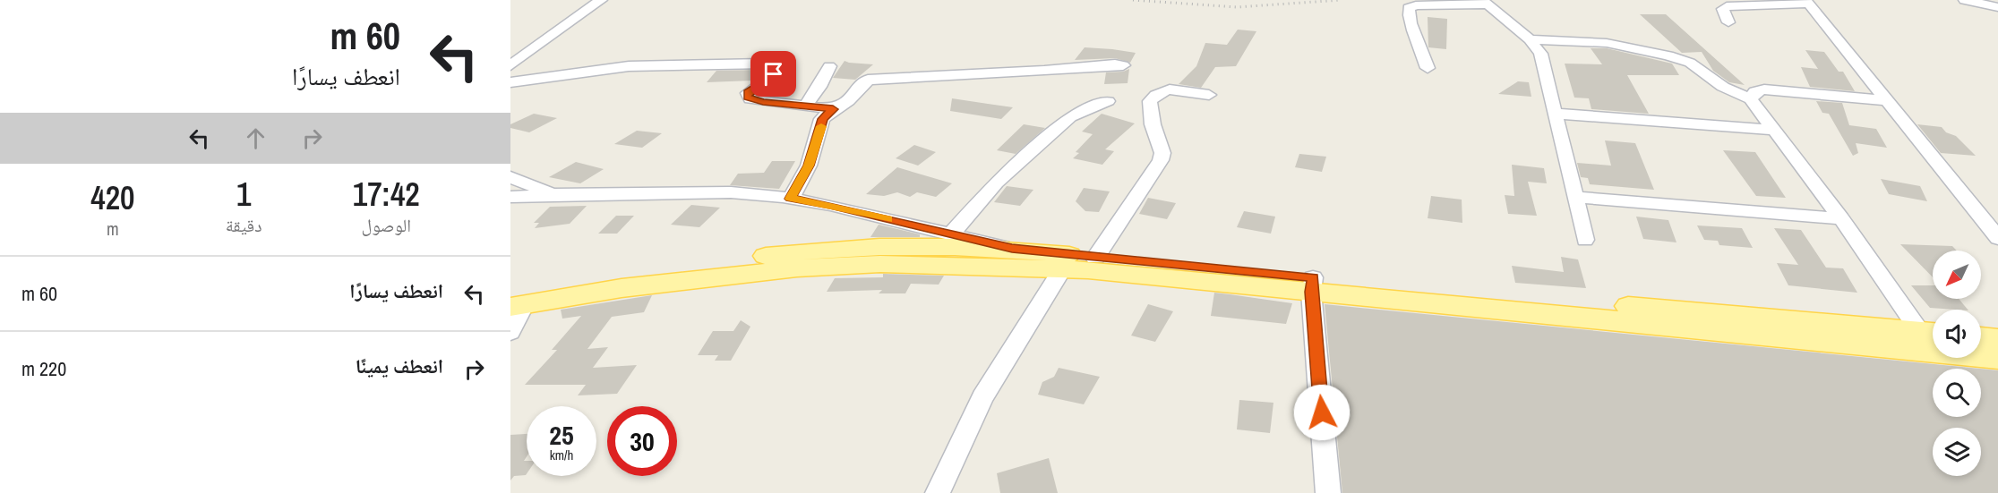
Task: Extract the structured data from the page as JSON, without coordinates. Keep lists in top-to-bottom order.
{
  "north": "bottom left",
  "page": {
    "turn": ["60 m", "انعطف يسارًا"],
    "eta": [
      "17:42",
      "الوصول",
      "1",
      "دقيقة",
      "420",
      "m"
    ],
    "list": [
      {
        "name": "انعطف يسارًا",
        "value": "60 m"
      },
      {
        "name": "انعطف يمينًا",
        "value": "220 m"
      }
    ],
    "speed": "25 km/h",
    "limit": "30"
  }
}
